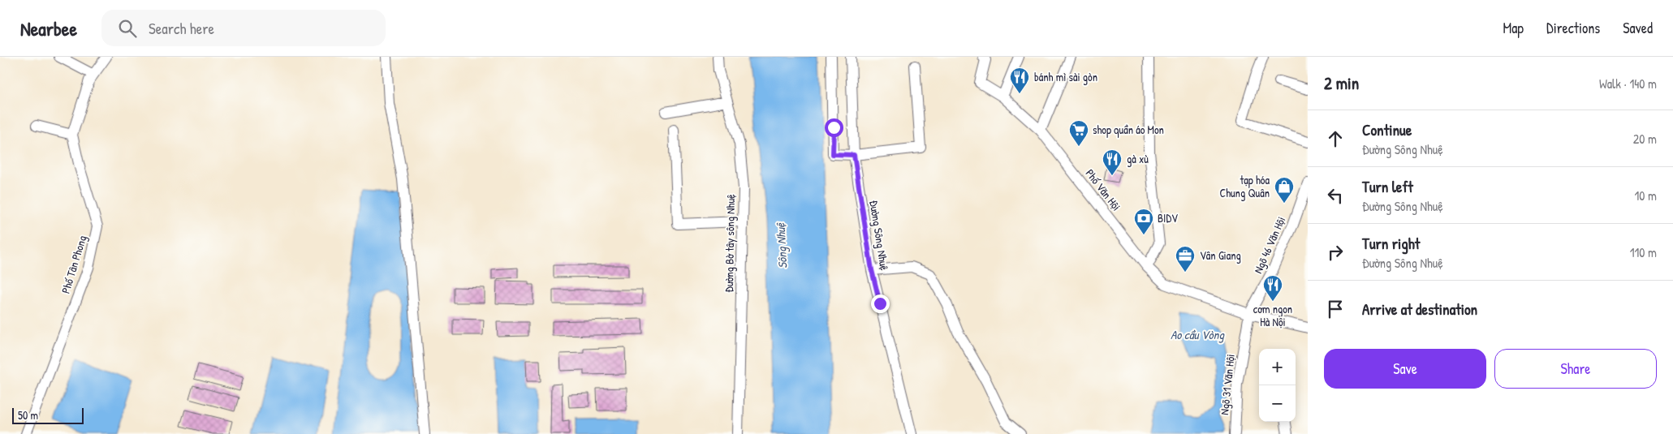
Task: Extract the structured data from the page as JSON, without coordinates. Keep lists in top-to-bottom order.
{
  "streets": {
    "street": [
      "Phố Văn Hội",
      "Đường Sông Nhuệ",
      "Đường Bờ tây sông Nhuệ",
      "Ngõ 46 Văn Hội",
      "Phố Tân Phong",
      "Ngõ 31 Văn Hội"
    ]
  },
  "crossings": [
    ["Phố Văn Hội", "Ngõ 46 Văn Hội"],
    ["Phố Văn Hội", "Ngõ 31 Văn Hội"],
    ["Ngõ 46 Văn Hội", "Ngõ 31 Văn Hội"]
  ],
  "water": ["Sông Nhuệ", "Ao cầu Vòng"],
  "places": {
    "restaurant": ["bánh mì sài gòn", "gà xù", "cơm ngon Hà Nội"],
    "supermarket": ["shop quần áo Mon"],
    "shop": ["tạp hóa Chung Quân"],
    "bank": ["BIDV"],
    "office": ["Vân Giang"]
  },
  "scale_bar": "50 m",
  "page": {
    "header": "Nearbee",
    "search": "Search here",
    "nav": ["Map", "Directions", "Saved"],
    "heading": ["2 min", "Walk · 140 m"],
    "list": [
      ["Continue", "Đường Sông Nhuệ", "20 m"],
      ["Turn left", "Đường Sông Nhuệ", "10 m"],
      ["Turn right", "Đường Sông Nhuệ", "110 m"],
      "Arrive at destination"
    ],
    "buttons": ["Save", "Share"],
    "map_buttons": ["+", "−"],
    "scale": "50 m"
  }
}
